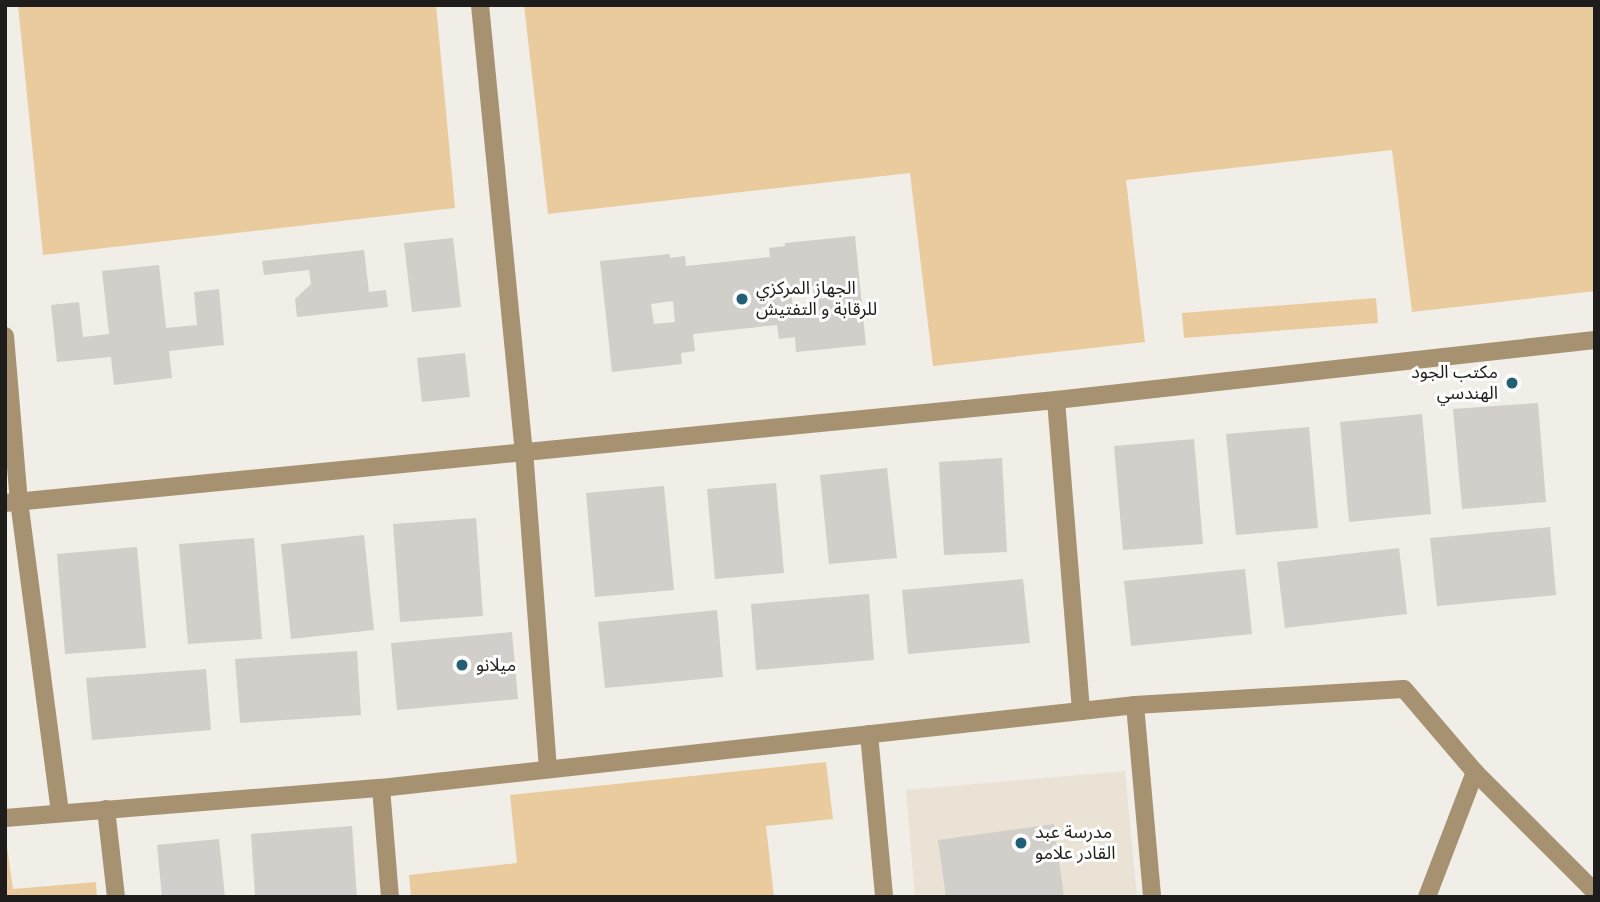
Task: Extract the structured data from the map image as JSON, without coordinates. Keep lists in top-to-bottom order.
{
  "places": [
    "الجهاز المركزي للرقابة و التفتيش",
    "مكتب الجود الهندسي",
    "ميلانو",
    "مدرسة عبد القادر علامو"
  ]
}
